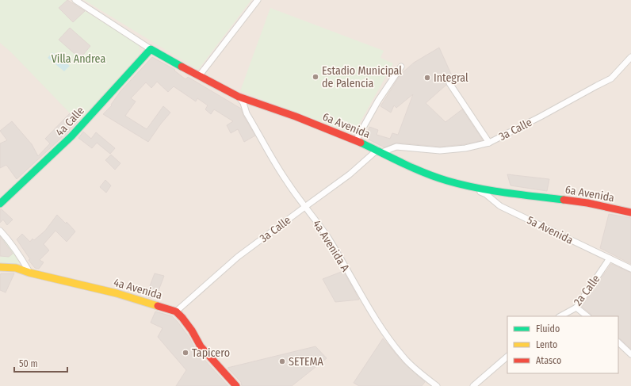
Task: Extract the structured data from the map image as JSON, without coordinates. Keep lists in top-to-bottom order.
{
  "streets": {
    "main road": ["4a Calle", "6a Avenida", "4a Avenida"],
    "street": [
      "3a Calle",
      "5a Avenida",
      "4a Avenida A",
      "2a Calle"
    ]
  },
  "crossings": [
    ["4a Calle", "6a Avenida"],
    ["6a Avenida", "3a Calle"],
    ["6a Avenida", "5a Avenida"],
    ["6a Avenida", "4a Avenida A"],
    ["3a Calle", "4a Avenida A"],
    ["3a Calle", "4a Avenida"],
    ["5a Avenida", "2a Calle"]
  ],
  "parks": ["Villa Andrea"],
  "places": [
    "Estadio Municipal de Palencia",
    "Integral",
    "Tapicero",
    "SETEMA"
  ],
  "legend": ["Fluido", "Lento", "Atasco"],
  "scale_bar": "50 m"
}
